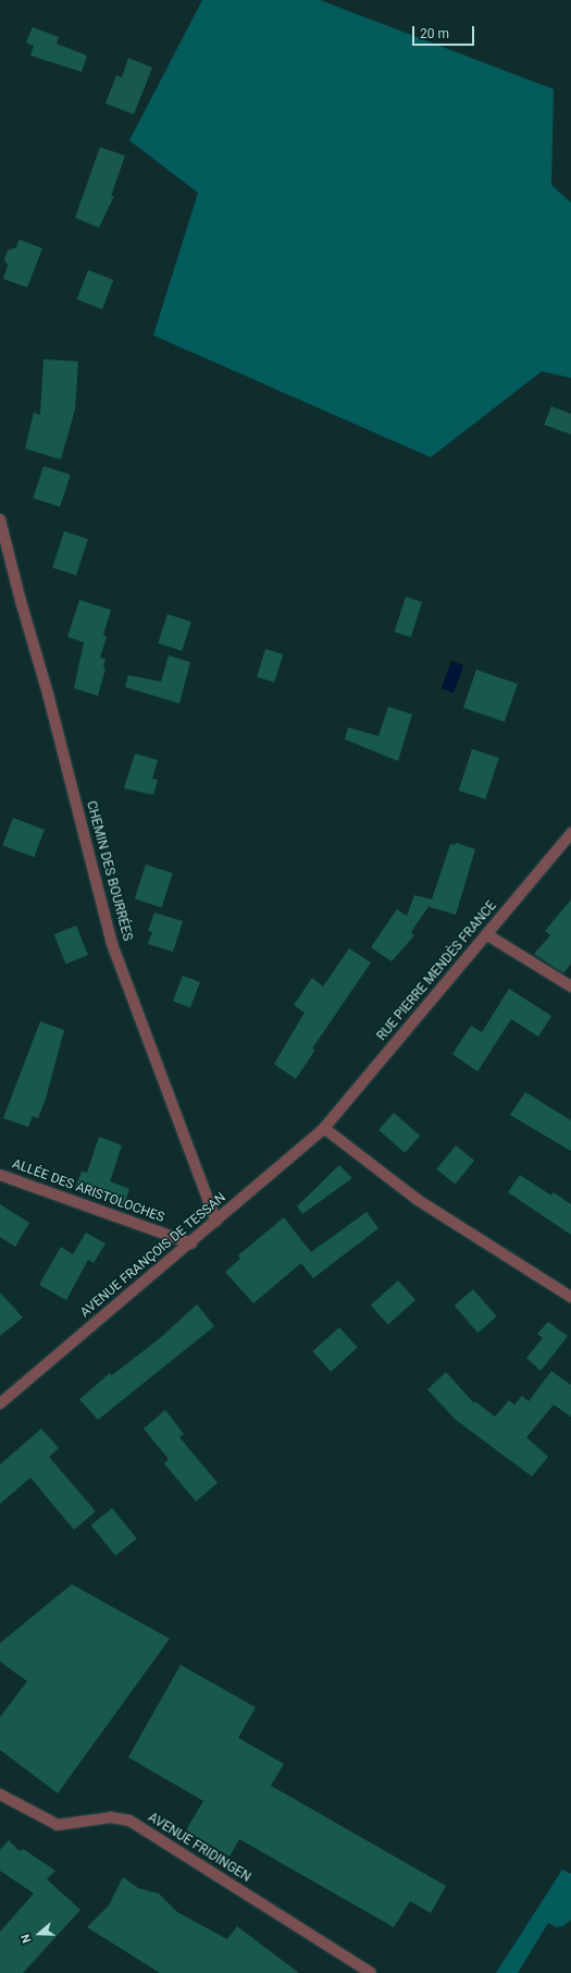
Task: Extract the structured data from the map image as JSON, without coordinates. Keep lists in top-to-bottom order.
{
  "streets": {
    "street": [
      "CHEMIN DES BOURRÉES",
      "RUE PIERRE MENDÈS FRANCE",
      "ALLÉE DES ARISTOLOCHES",
      "AVENUE FRANÇOIS DE TESSAN",
      "AVENUE FRIDINGEN"
    ]
  },
  "crossings": [
    ["CHEMIN DES BOURRÉES", "AVENUE FRANÇOIS DE TESSAN"],
    ["RUE PIERRE MENDÈS FRANCE", "AVENUE FRANÇOIS DE TESSAN"],
    ["ALLÉE DES ARISTOLOCHES", "AVENUE FRANÇOIS DE TESSAN"]
  ],
  "scale_bar": "20 m",
  "north": "left"
}
